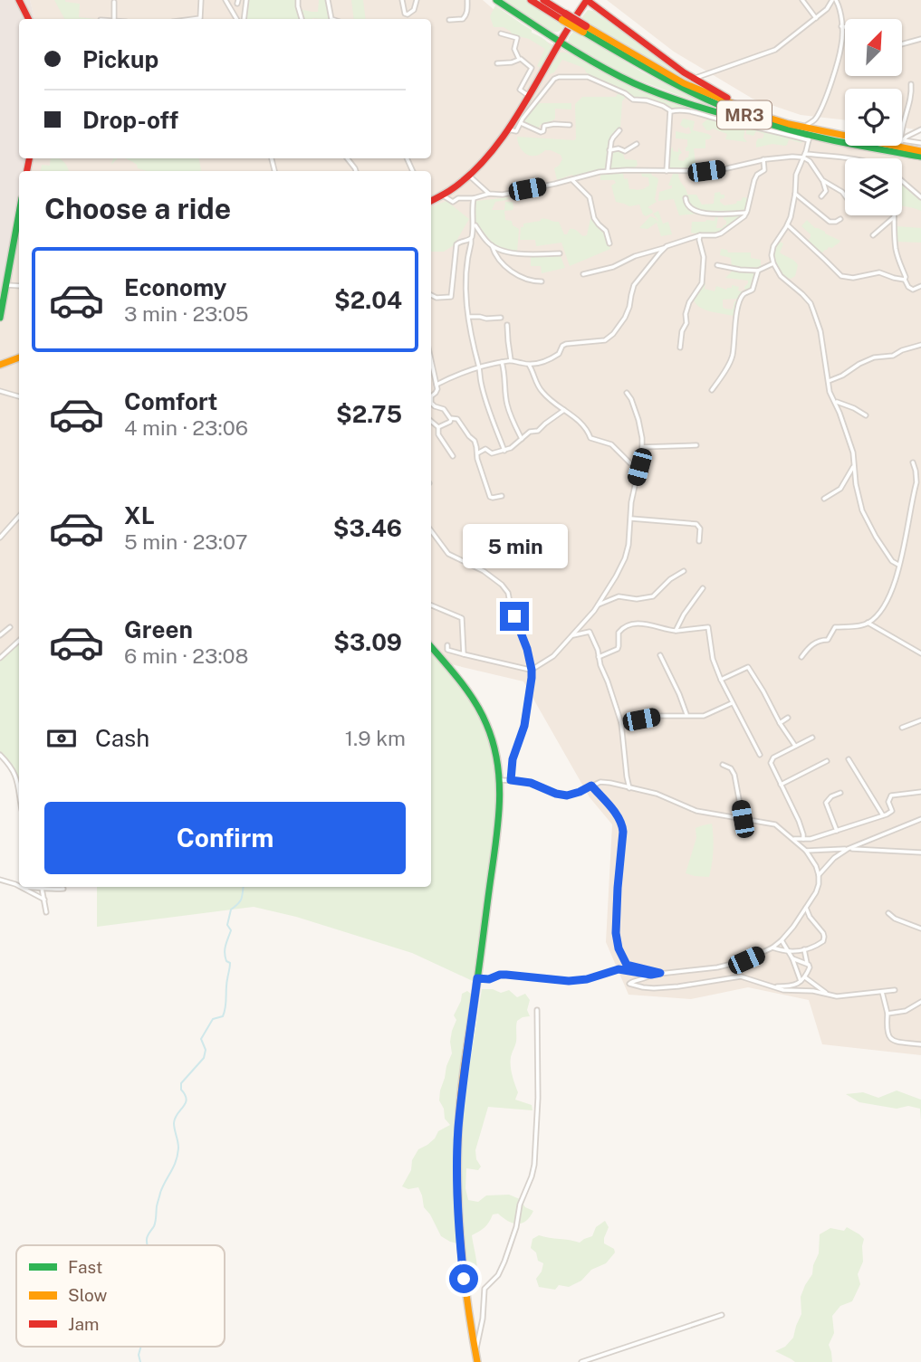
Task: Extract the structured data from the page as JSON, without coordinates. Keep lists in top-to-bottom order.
{
  "streets": {
    "main road": ["MR3"]
  },
  "legend": ["Fast", "Slow", "Jam"],
  "north": "top right",
  "page": {
    "banner": ["Pickup", "Drop-off"],
    "heading": "Choose a ride",
    "list": [
      {
        "name": "Economy",
        "note": "3 min · 23:05",
        "value": "$2.04"
      },
      {
        "name": "Comfort",
        "note": "4 min · 23:06",
        "value": "$2.75"
      },
      {
        "name": "XL",
        "note": "5 min · 23:07",
        "value": "$3.46"
      },
      {
        "name": "Green",
        "note": "6 min · 23:08",
        "value": "$3.09"
      }
    ],
    "bubble": "5 min",
    "pay": ["Cash", "1.9 km"],
    "buttons": "Confirm"
  }
}
